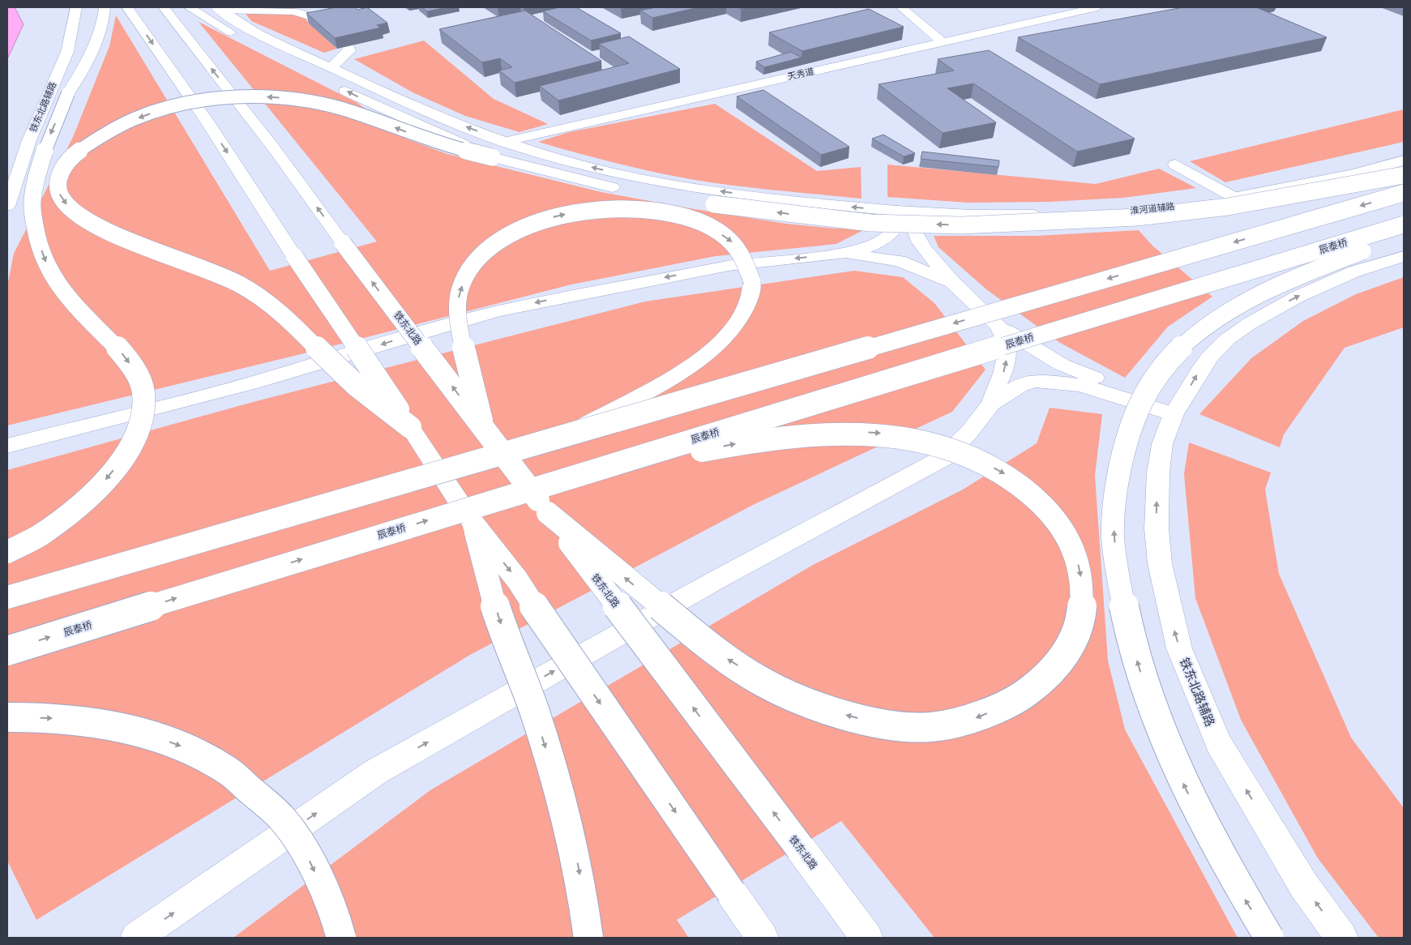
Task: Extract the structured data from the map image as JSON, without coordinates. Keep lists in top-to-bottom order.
{
  "streets": {
    "main road": [
      "天秀道",
      "铁东北路辅路",
      "淮河道辅路",
      "辰泰桥",
      "铁东北路"
    ]
  },
  "crossings": [
    ["天秀道", "淮河道辅路"]
  ],
  "one_way": ["铁东北路辅路"]
}
